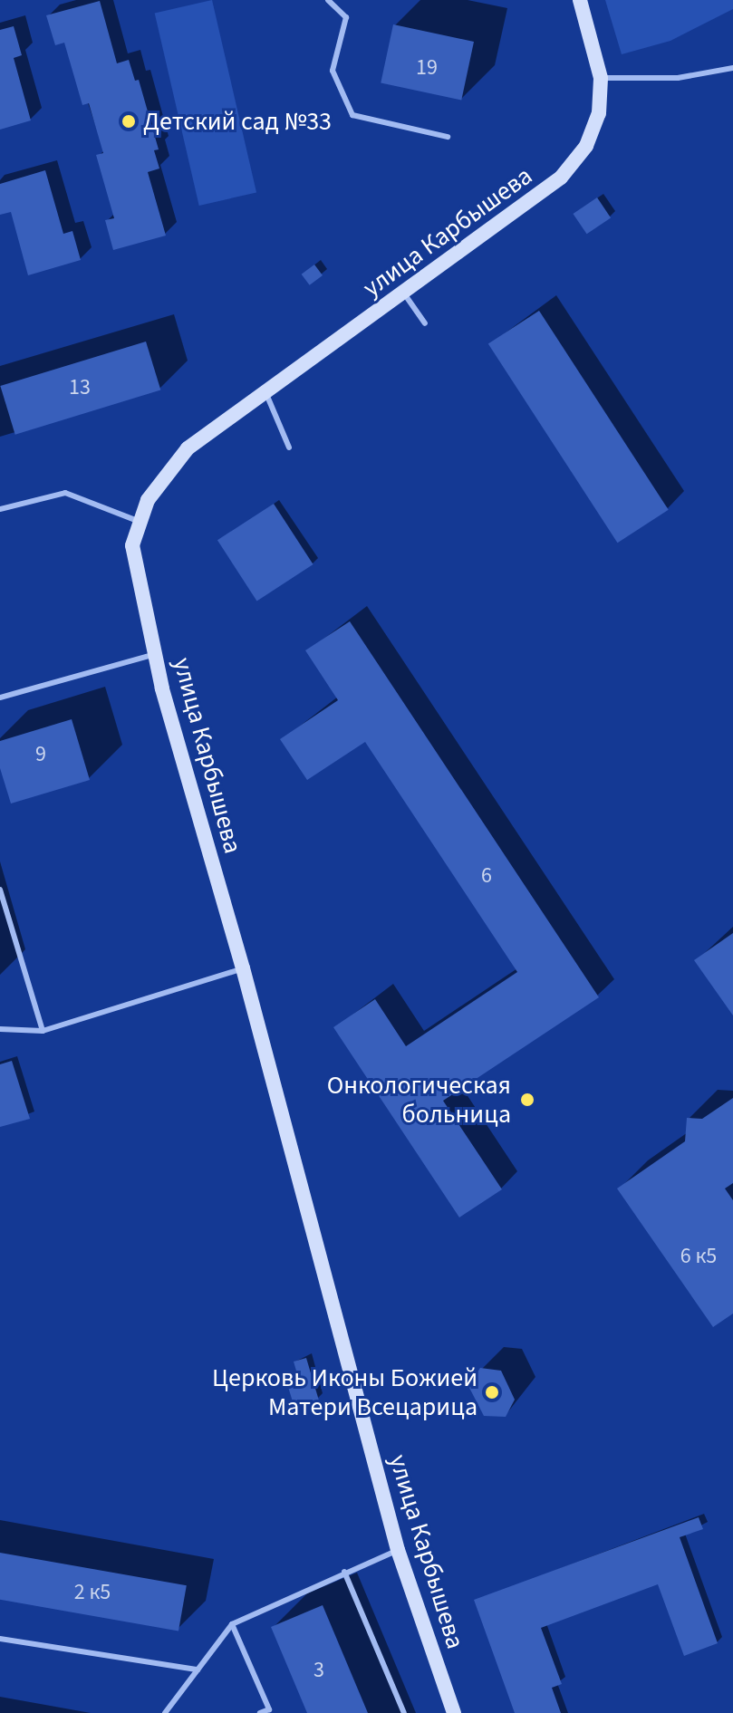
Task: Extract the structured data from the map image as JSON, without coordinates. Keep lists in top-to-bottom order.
{
  "streets": {
    "street": ["улица Карбышева"]
  },
  "places": ["Детский сад №33", "Онкологическая больница", "Церковь Иконы Божией Матери Всецарица"],
  "house_numbers": [
    "19",
    "13",
    "9",
    "6",
    "6 к5",
    "2 к5",
    "3"
  ]
}
